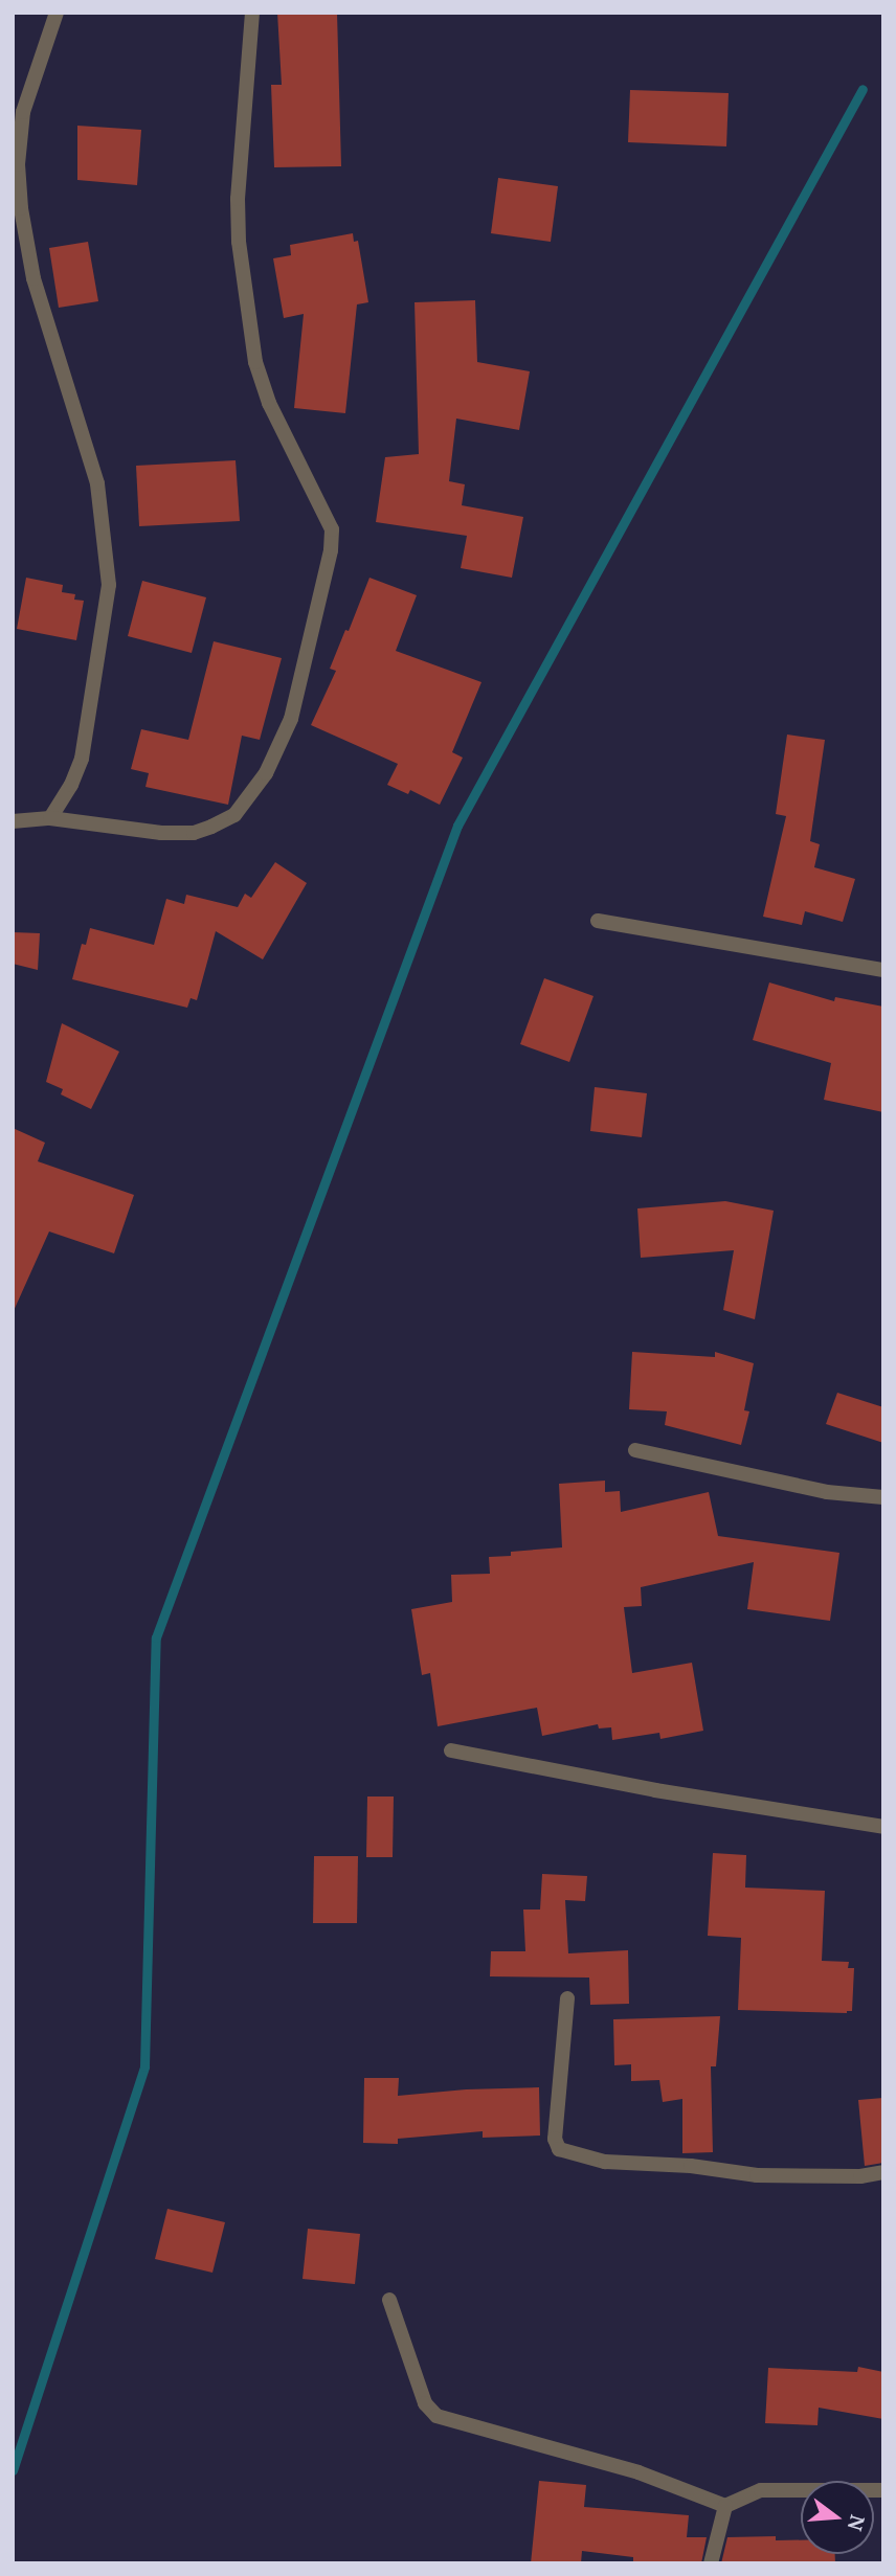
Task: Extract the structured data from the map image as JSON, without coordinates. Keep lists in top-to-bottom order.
{
  "north": "right"
}
